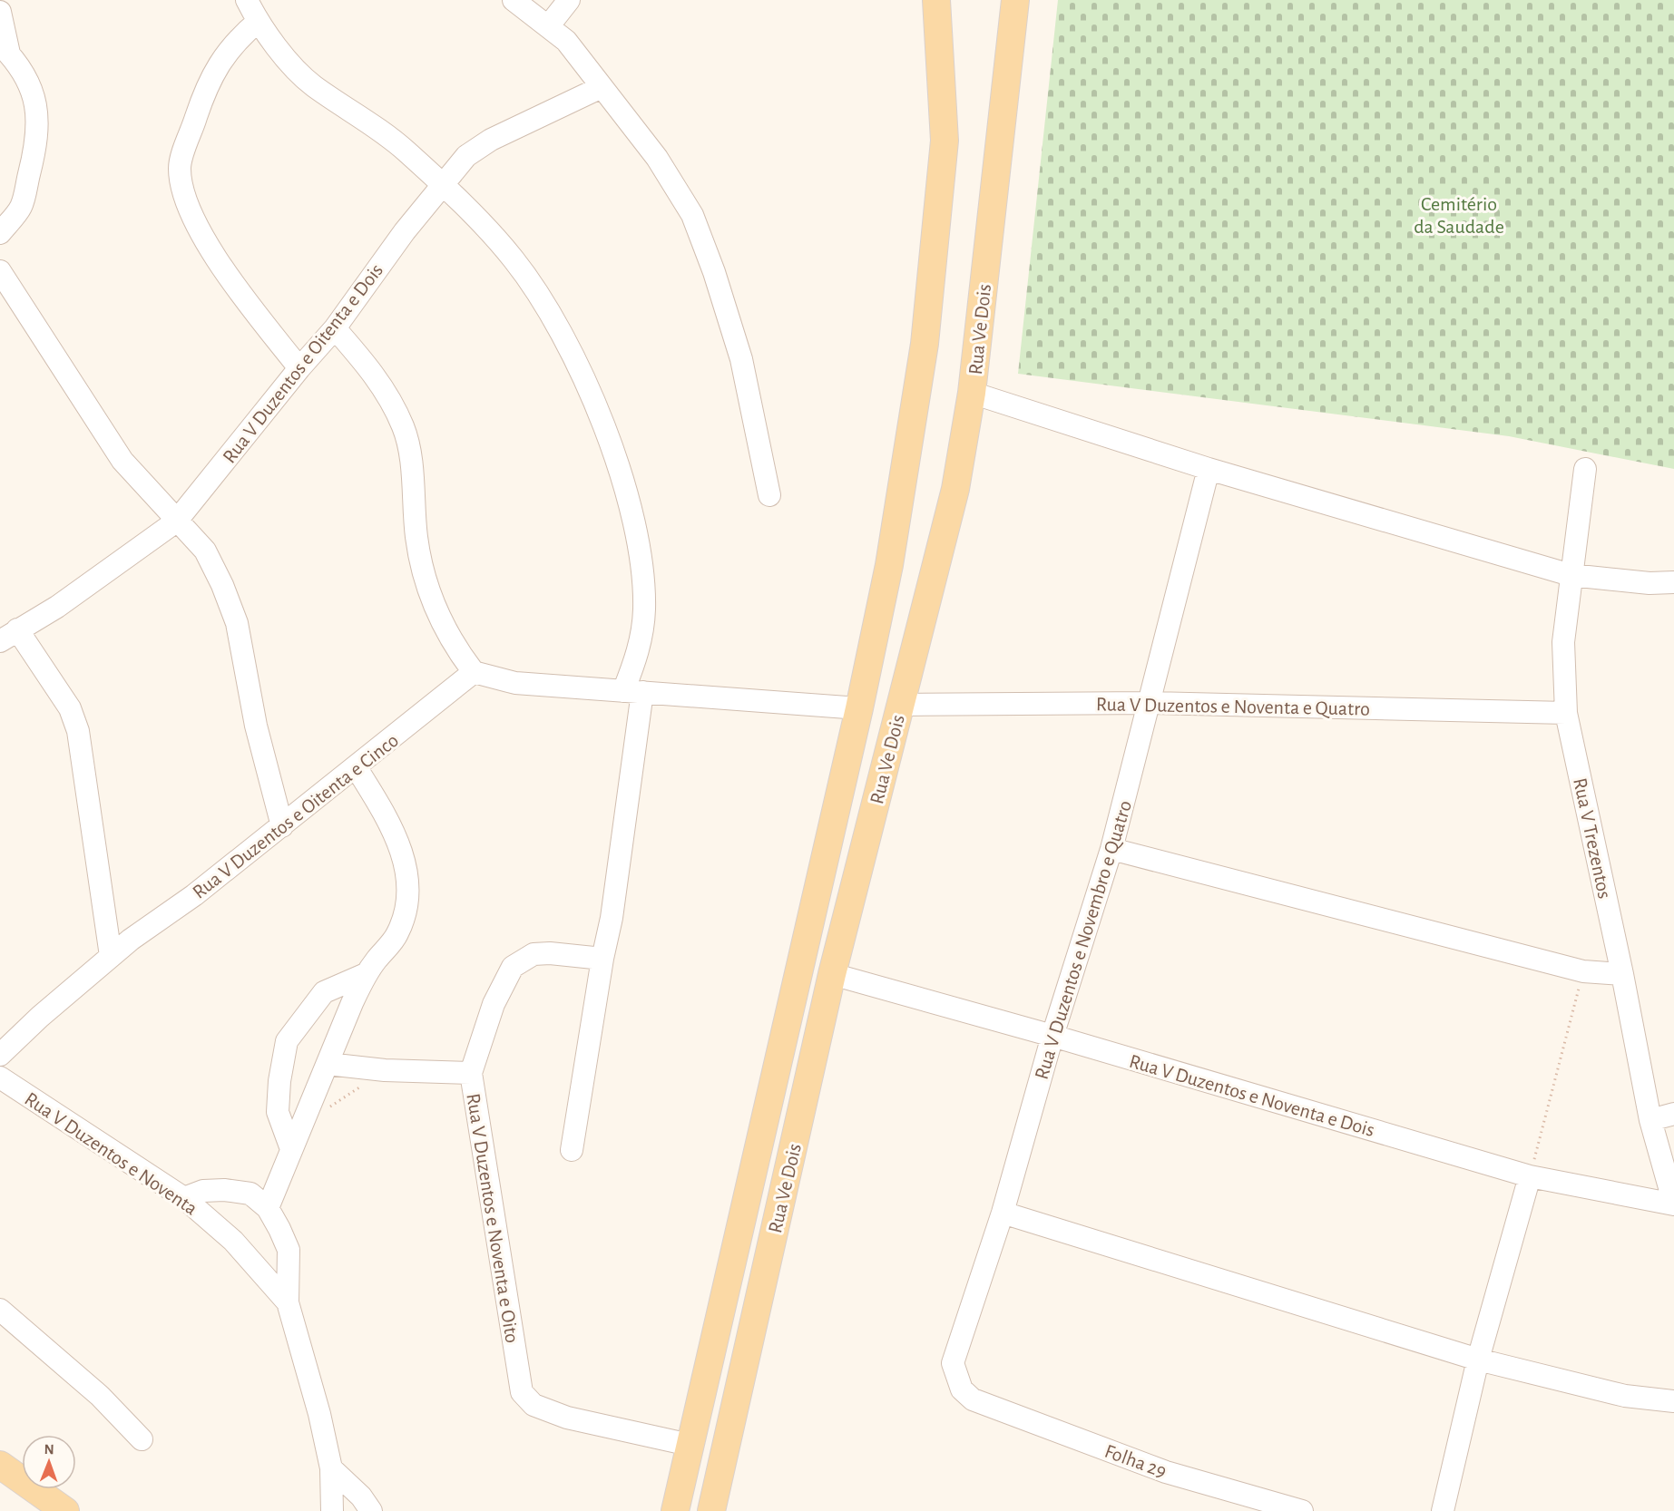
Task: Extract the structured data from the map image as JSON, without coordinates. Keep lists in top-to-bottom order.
{
  "streets": {
    "main road": ["Rua Ve Dois"],
    "street": [
      "Rua V Duzentos e Oitenta e Dois",
      "Rua V Duzentos e Noventa e Quatro",
      "Rua V Duzentos e Oitenta e Cinco",
      "Rua V Trezentos",
      "Rua V Duzentos e Novembro e Quatro",
      "Rua V Duzentos e Noventa e Dois",
      "Rua V Duzentos e Noventa",
      "Rua V Duzentos e Noventa e Oito",
      "Folha 29"
    ]
  },
  "crossings": [
    ["Rua Ve Dois", "Rua V Duzentos e Noventa e Quatro"],
    ["Rua Ve Dois", "Rua V Duzentos e Noventa e Dois"],
    ["Rua Ve Dois", "Rua V Duzentos e Noventa e Oito"],
    ["Rua V Duzentos e Noventa e Quatro", "Rua V Trezentos"],
    ["Rua V Duzentos e Noventa e Quatro", "Rua V Duzentos e Novembro e Quatro"],
    ["Rua V Trezentos", "Rua V Duzentos e Noventa e Dois"],
    ["Rua V Duzentos e Novembro e Quatro", "Rua V Duzentos e Noventa e Dois"],
    ["Rua V Duzentos e Novembro e Quatro", "Folha 29"]
  ],
  "parks": ["Cemitério da Saudade"],
  "north": "top"
}
